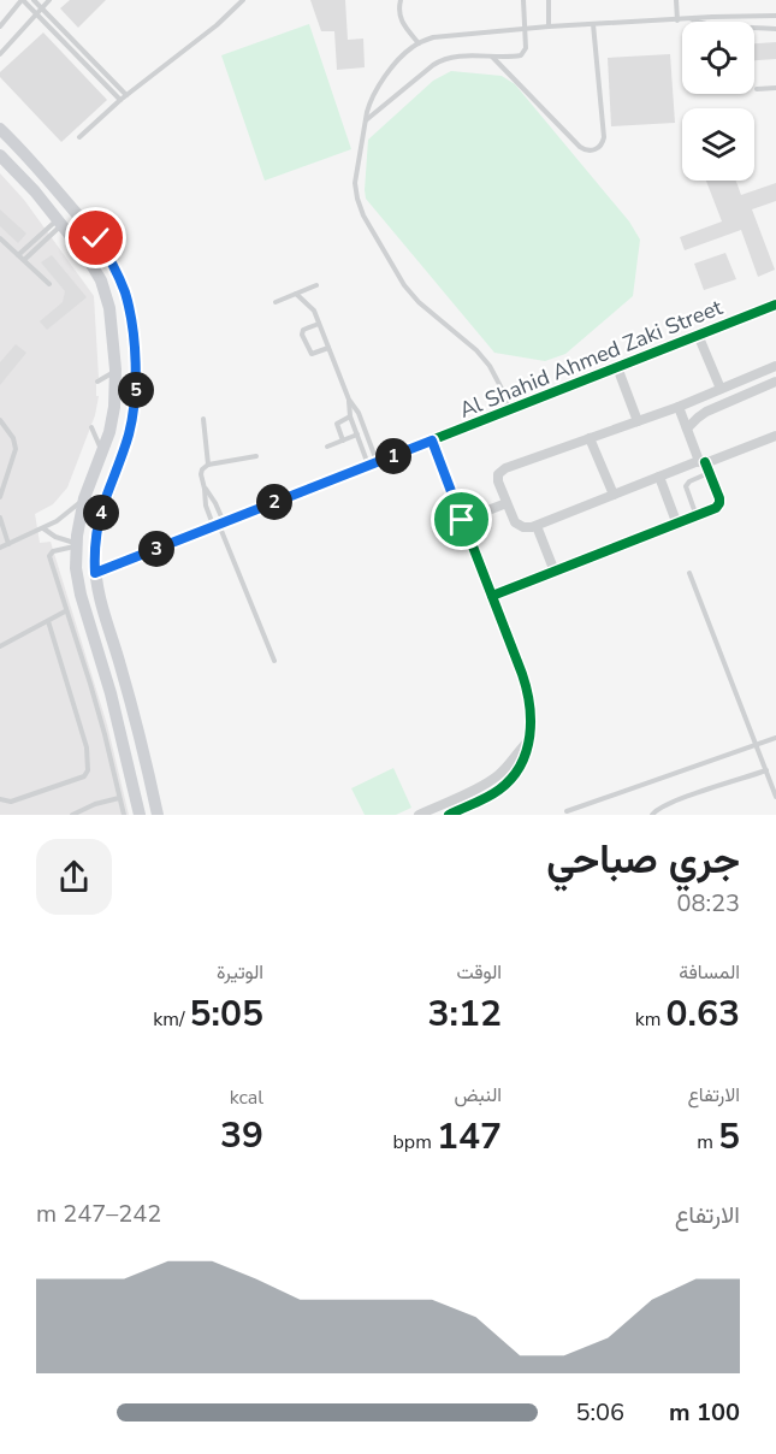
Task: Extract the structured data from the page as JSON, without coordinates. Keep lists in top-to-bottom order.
{
  "streets": {
    "main road": ["Al Shahid Ahmed Zaki Street"]
  },
  "page": {
    "pins": [
      "5",
      "1",
      "2",
      "4",
      "3"
    ],
    "heading": ["جري صباحي", "08:23"],
    "stats": [
      ["المسافة", "0.63 km"],
      ["الوقت", "3:12"],
      ["الوتيرة", "5:05 /km"],
      ["الارتفاع", "5 m"],
      ["النبض", "147 bpm"],
      ["kcal", "39"]
    ],
    "chart": ["الارتفاع", "242–247 m"],
    "list": [
      {
        "name": "100 m",
        "note": "5:06"
      }
    ]
  }
}
